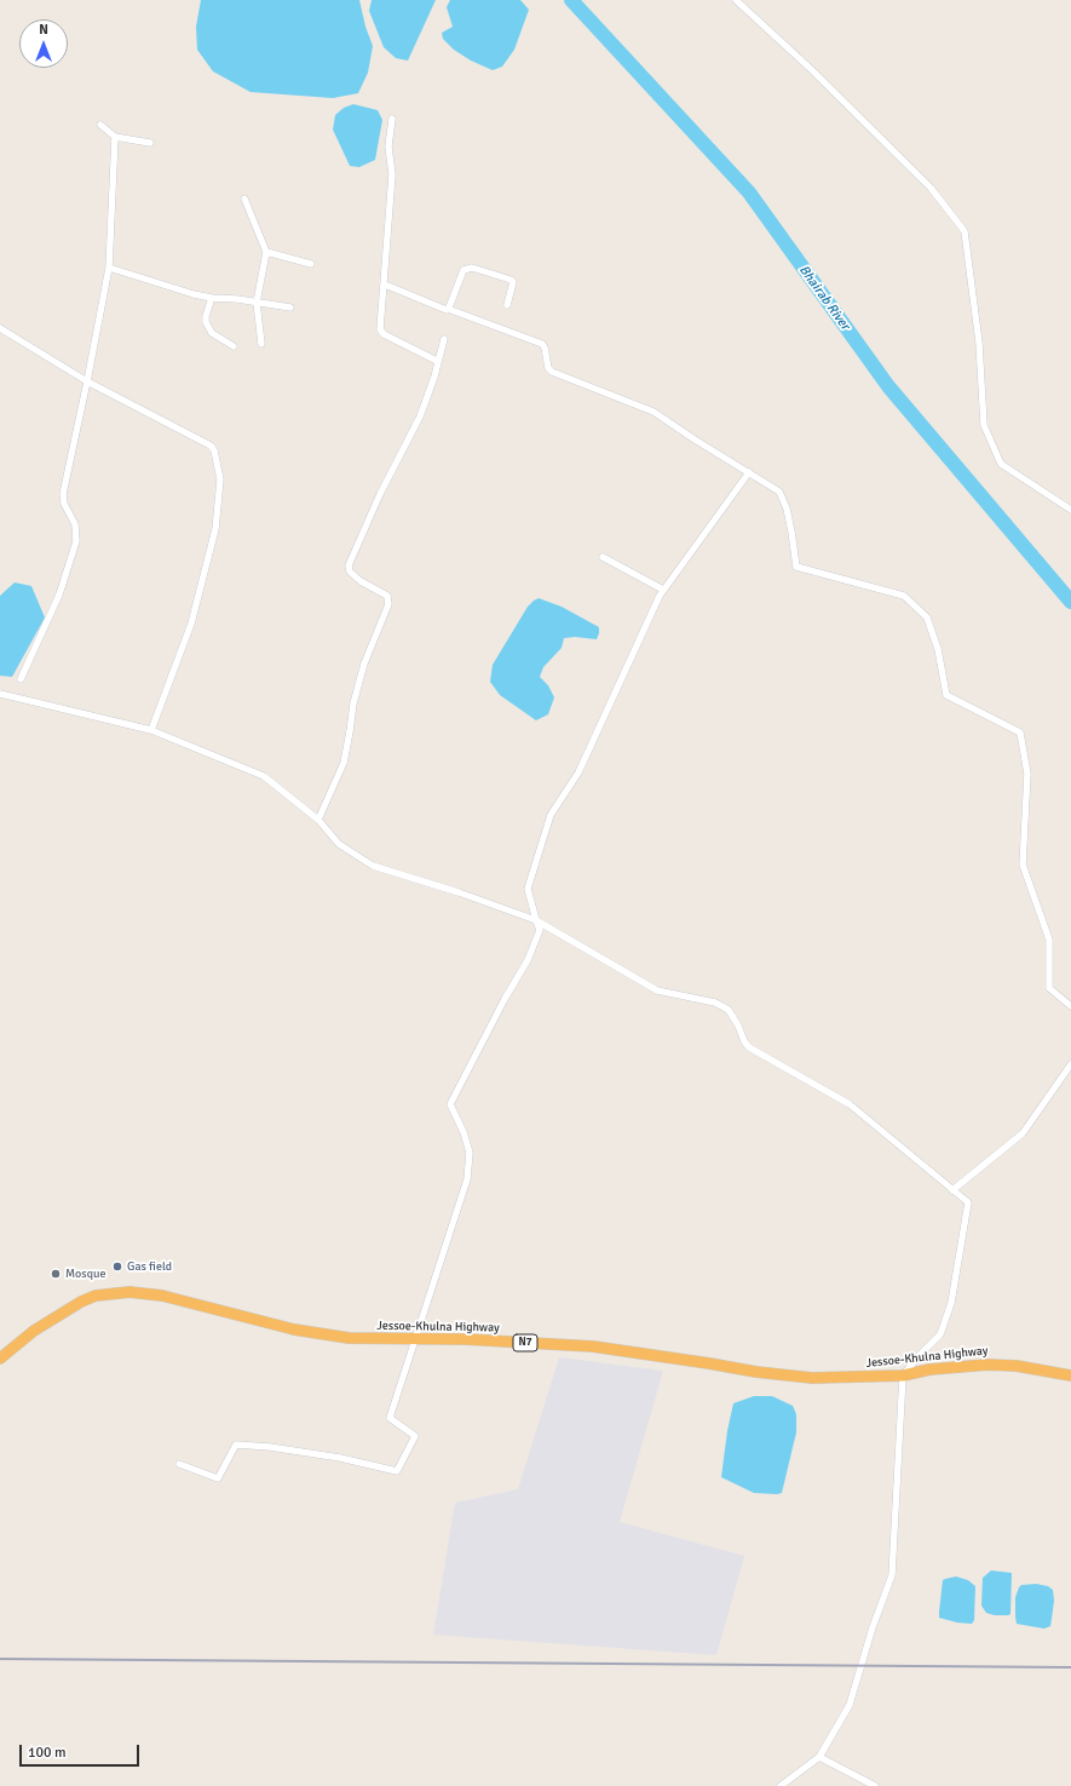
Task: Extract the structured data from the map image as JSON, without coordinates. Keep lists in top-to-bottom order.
{
  "streets": {
    "highway": ["Jessoe-Khulna Highway", "N7"]
  },
  "water": ["Bhairab River"],
  "places": ["Gas field", "Mosque"],
  "scale_bar": "100 m",
  "north": "top"
}
